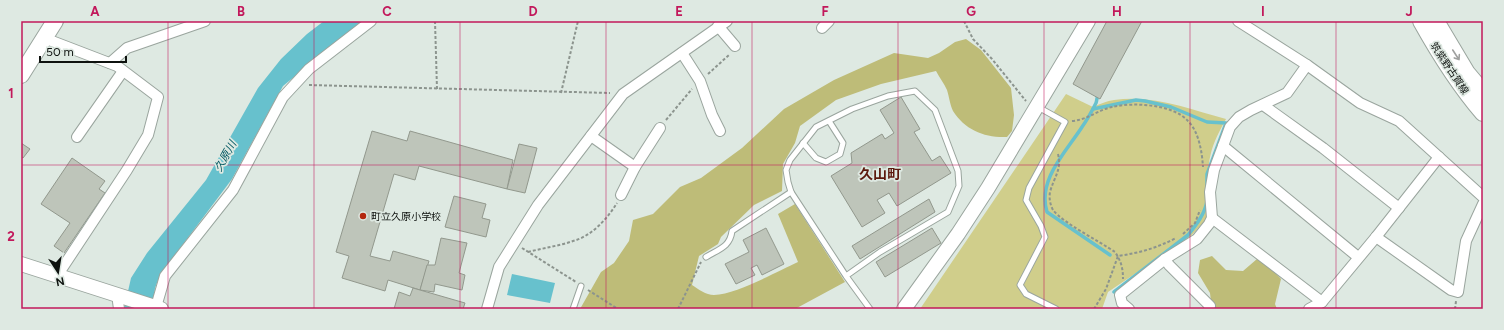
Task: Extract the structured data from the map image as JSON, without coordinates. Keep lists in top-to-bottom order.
{
  "streets": {
    "main road": ["筑紫野古賀線"]
  },
  "districts": ["久山町"],
  "water": ["久原川"],
  "places": ["町立久原小学校"],
  "scale_bar": "50 m",
  "north": "bottom",
  "grid": {
    "columns": [
      "A",
      "B",
      "C",
      "D",
      "E",
      "F",
      "G",
      "H",
      "I",
      "J"
    ],
    "rows": ["1", "2"]
  }
}
